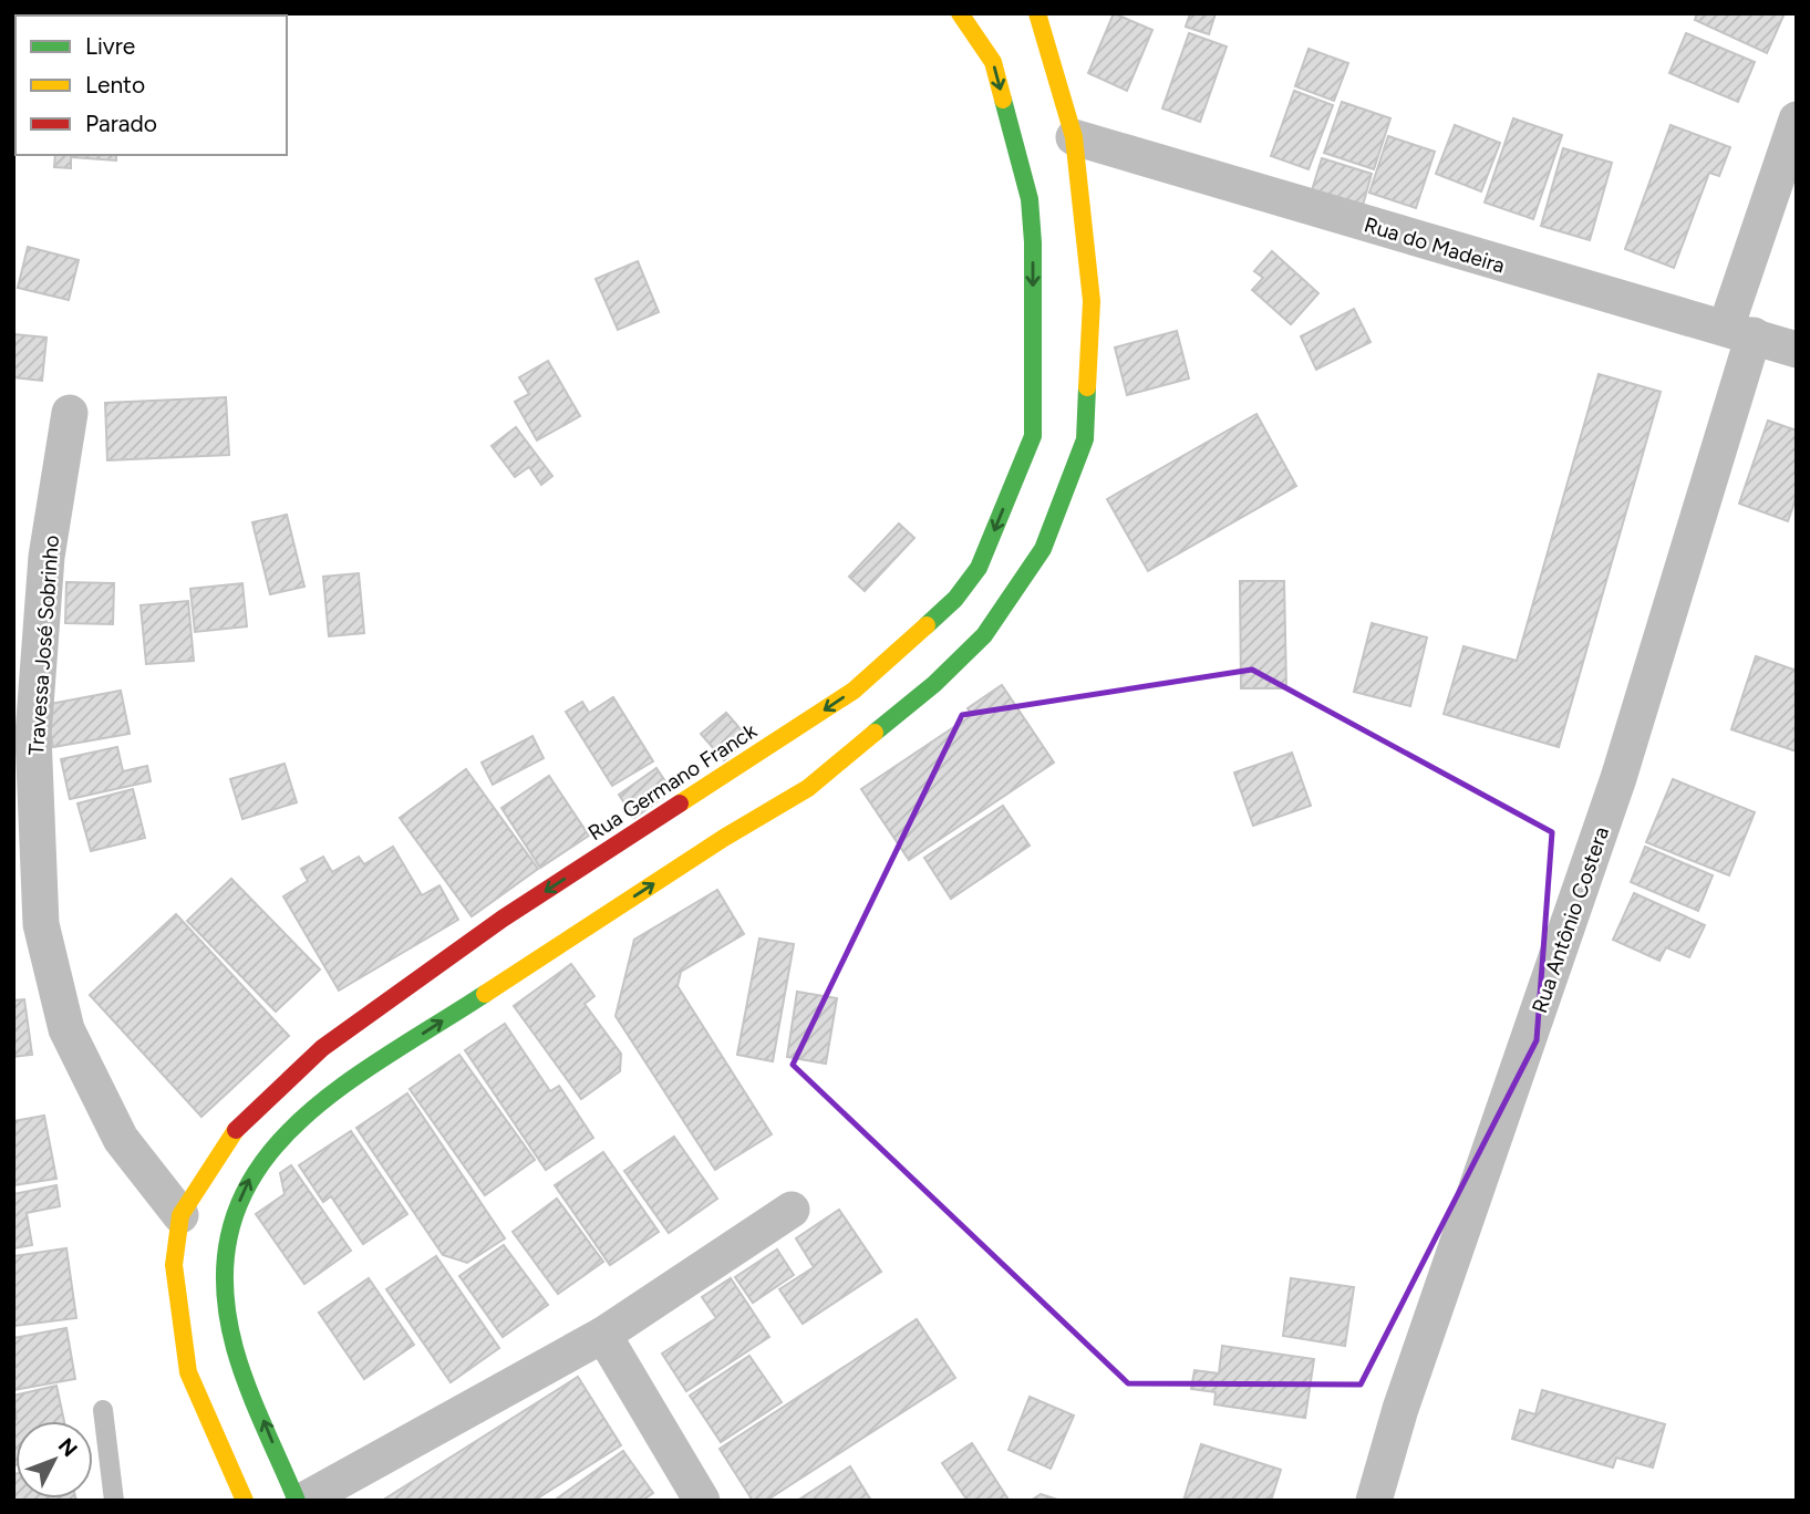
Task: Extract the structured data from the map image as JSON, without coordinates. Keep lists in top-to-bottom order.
{
  "streets": {
    "main road": ["Rua Germano Franck"],
    "street": ["Rua do Madeira", "Travessa José Sobrinho", "Rua Antônio Costera"]
  },
  "crossings": [
    ["Rua do Madeira", "Rua Antônio Costera"],
    ["Travessa José Sobrinho", "Rua Germano Franck"]
  ],
  "one_way": ["Rua Germano Franck"],
  "legend": ["Livre", "Lento", "Parado"],
  "north": "top right"
}
